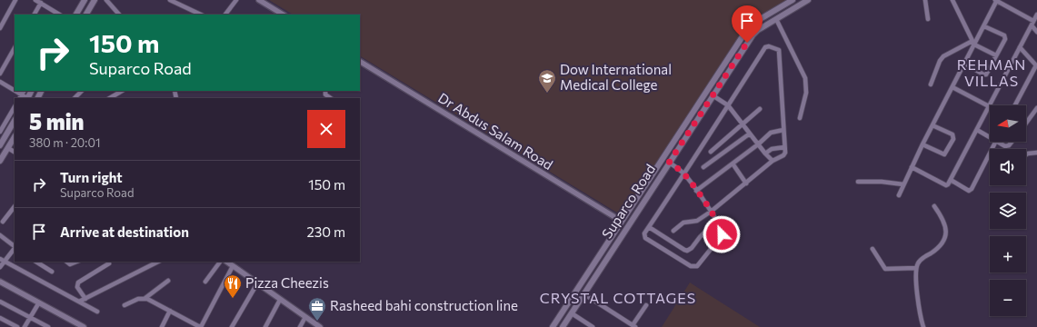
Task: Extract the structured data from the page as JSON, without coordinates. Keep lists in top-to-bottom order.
{
  "streets": {
    "main road": ["Suparco Road"],
    "street": ["Dr Abdus Salam Road"]
  },
  "crossings": [
    ["Dr Abdus Salam Road", "Suparco Road"]
  ],
  "districts": ["REHMAN VILLAS", "CRYSTAL COTTAGES"],
  "places": {
    "school or university": ["Dow International Medical College"],
    "restaurant": ["Pizza Cheezis"],
    "office": ["Rasheed bahi construction line"]
  },
  "north": "left",
  "page": {
    "turn": ["150 m", "Suparco Road"],
    "heading": ["5 min", "380 m · 20:01"],
    "map_buttons": ["+", "−"],
    "list": [
      {
        "name": "Turn right",
        "note": "Suparco Road",
        "value": "150 m"
      },
      {
        "name": "Arrive at destination",
        "value": "230 m"
      }
    ]
  }
}
